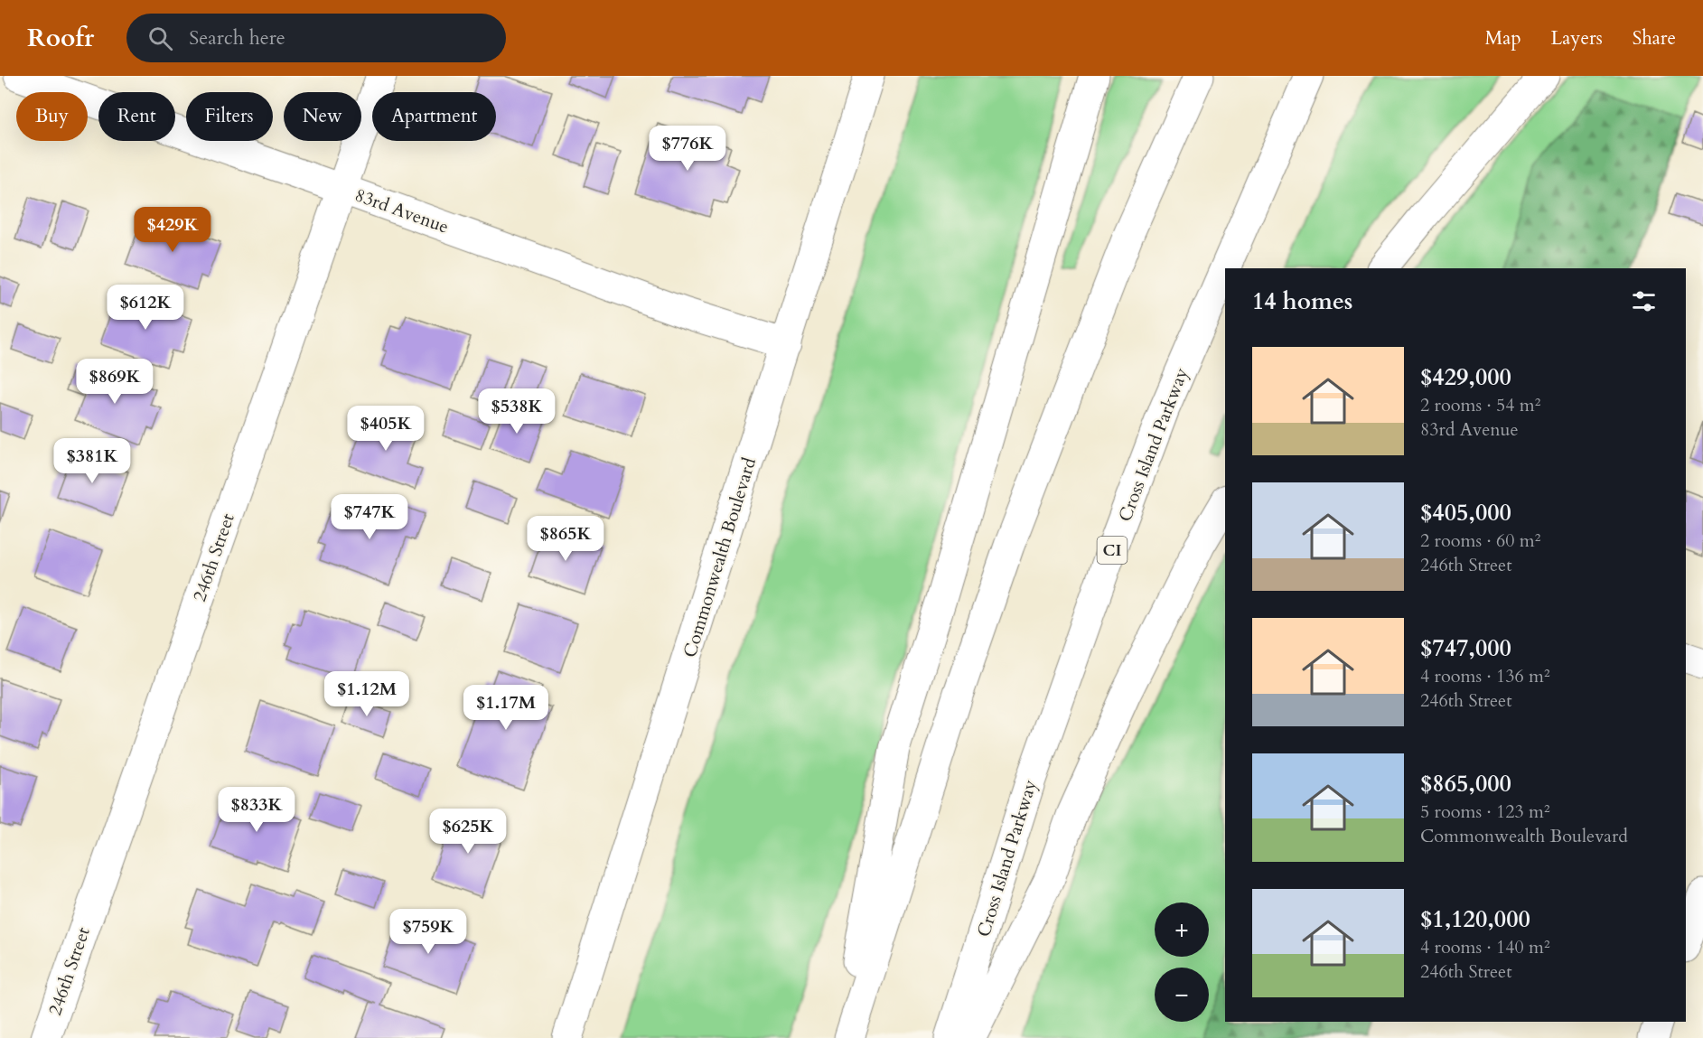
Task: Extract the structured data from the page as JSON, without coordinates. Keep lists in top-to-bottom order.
{
  "streets": {
    "main road": [
      "83rd Avenue",
      "Cross Island Parkway",
      "CI",
      "246th Street",
      "Commonwealth Boulevard"
    ]
  },
  "crossings": [
    ["83rd Avenue", "246th Street"],
    ["83rd Avenue", "Commonwealth Boulevard"]
  ],
  "page": {
    "header": "Roofr",
    "search": "Search here",
    "nav": ["Map", "Layers", "Share"],
    "chip": [
      "Buy",
      "Rent",
      "Filters",
      "New",
      "Apartment"
    ],
    "price": [
      "$776K",
      "$429K",
      "$612K",
      "$869K",
      "$538K",
      "$405K",
      "$381K",
      "$747K",
      "$865K",
      "$1.12M",
      "$1.17M",
      "$833K",
      "$625K",
      "$759K"
    ],
    "heading": "14 homes",
    "list": [
      {
        "name": "$429,000",
        "note": "2 rooms · 54 m² · 83rd Avenue"
      },
      {
        "name": "$405,000",
        "note": "2 rooms · 60 m² · 246th Street"
      },
      {
        "name": "$747,000",
        "note": "4 rooms · 136 m² · 246th Street"
      },
      {
        "name": "$865,000",
        "note": "5 rooms · 123 m² · Commonwealth Boulevard"
      },
      {
        "name": "$1,120,000",
        "note": "4 rooms · 140 m² · 246th Street"
      }
    ],
    "map_buttons": ["+", "−"]
  }
}
